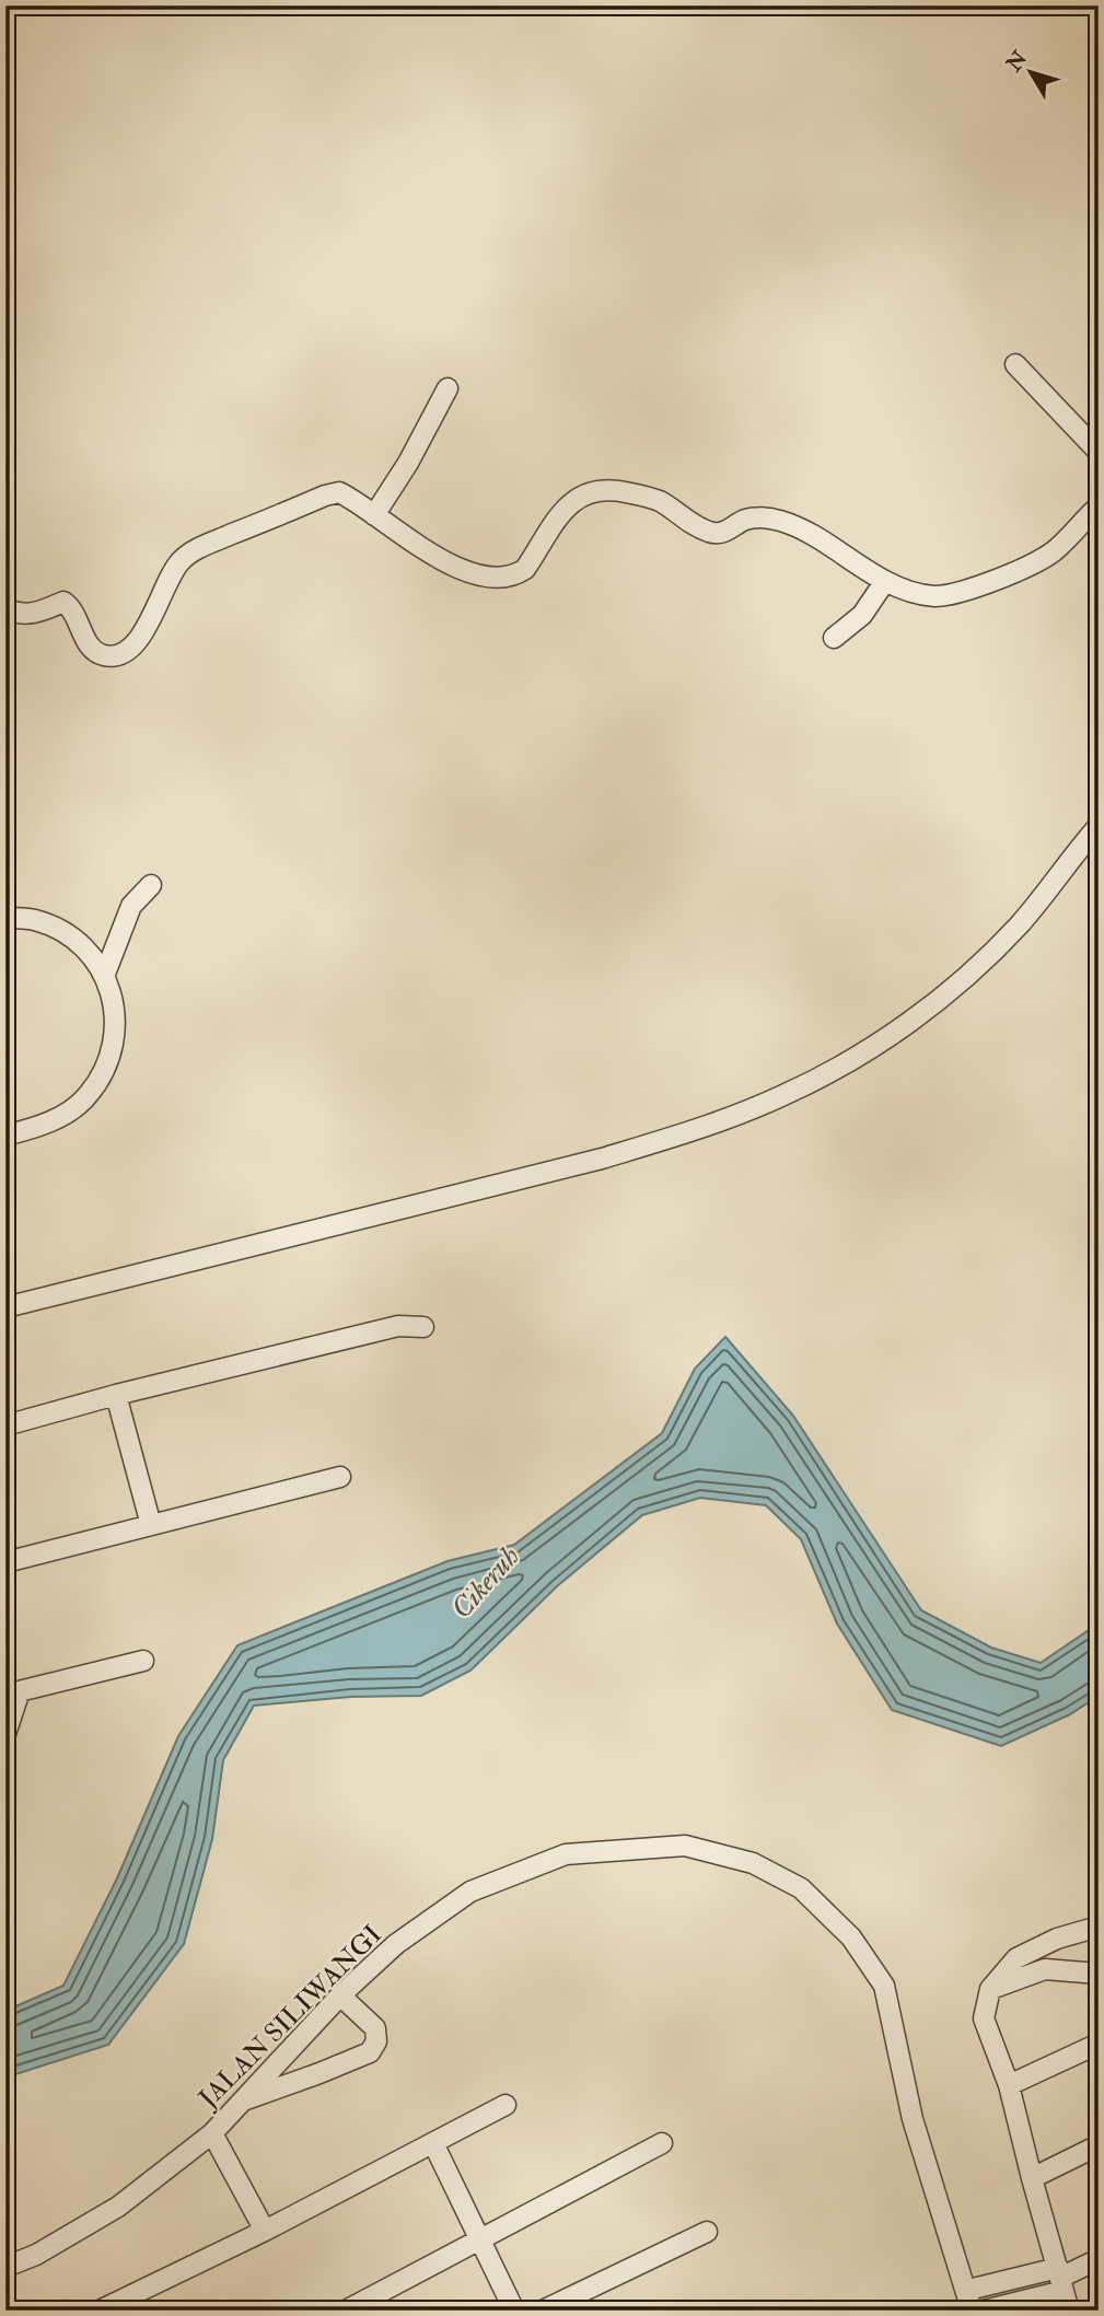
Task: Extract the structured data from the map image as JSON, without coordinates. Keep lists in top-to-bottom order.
{
  "streets": {
    "street": ["JALAN SILIWANGI"]
  },
  "water": ["Cikeruh"],
  "north": "top left"
}
